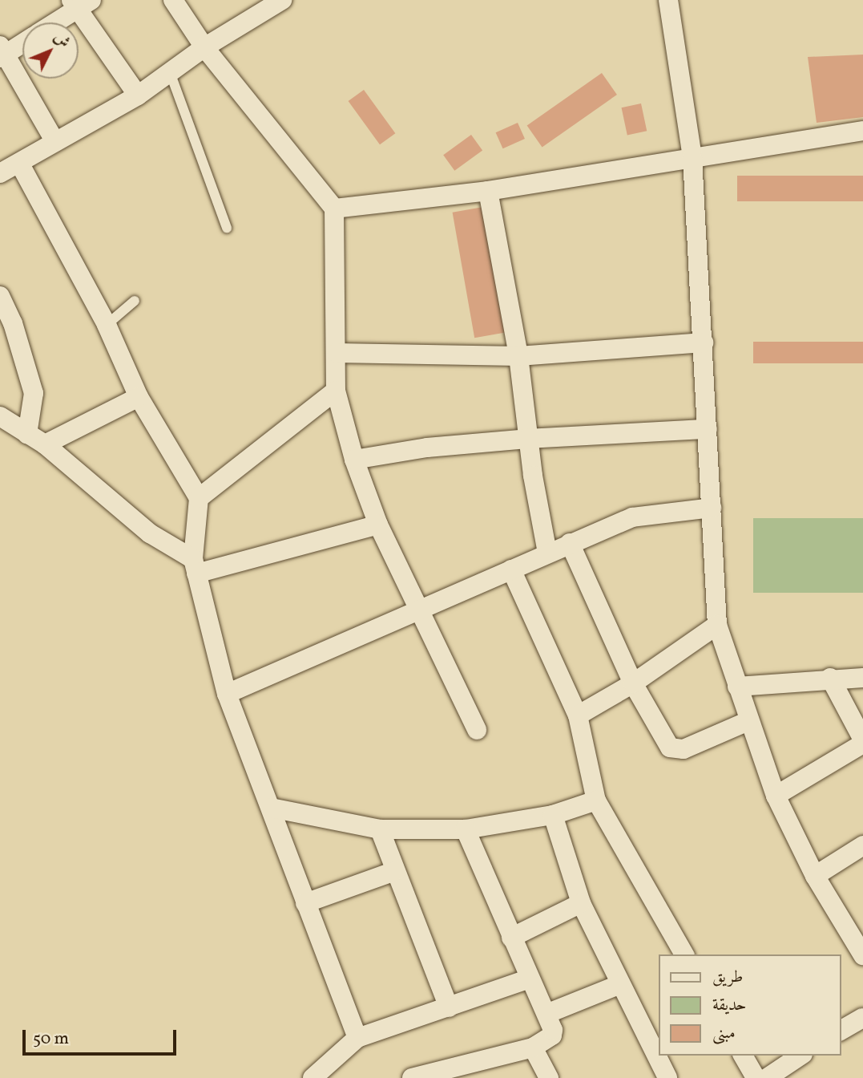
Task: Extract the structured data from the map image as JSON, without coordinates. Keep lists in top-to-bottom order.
{
  "legend": ["طريق", "حديقة", "مبنى"],
  "scale_bar": "50 m",
  "north": "top right"
}
